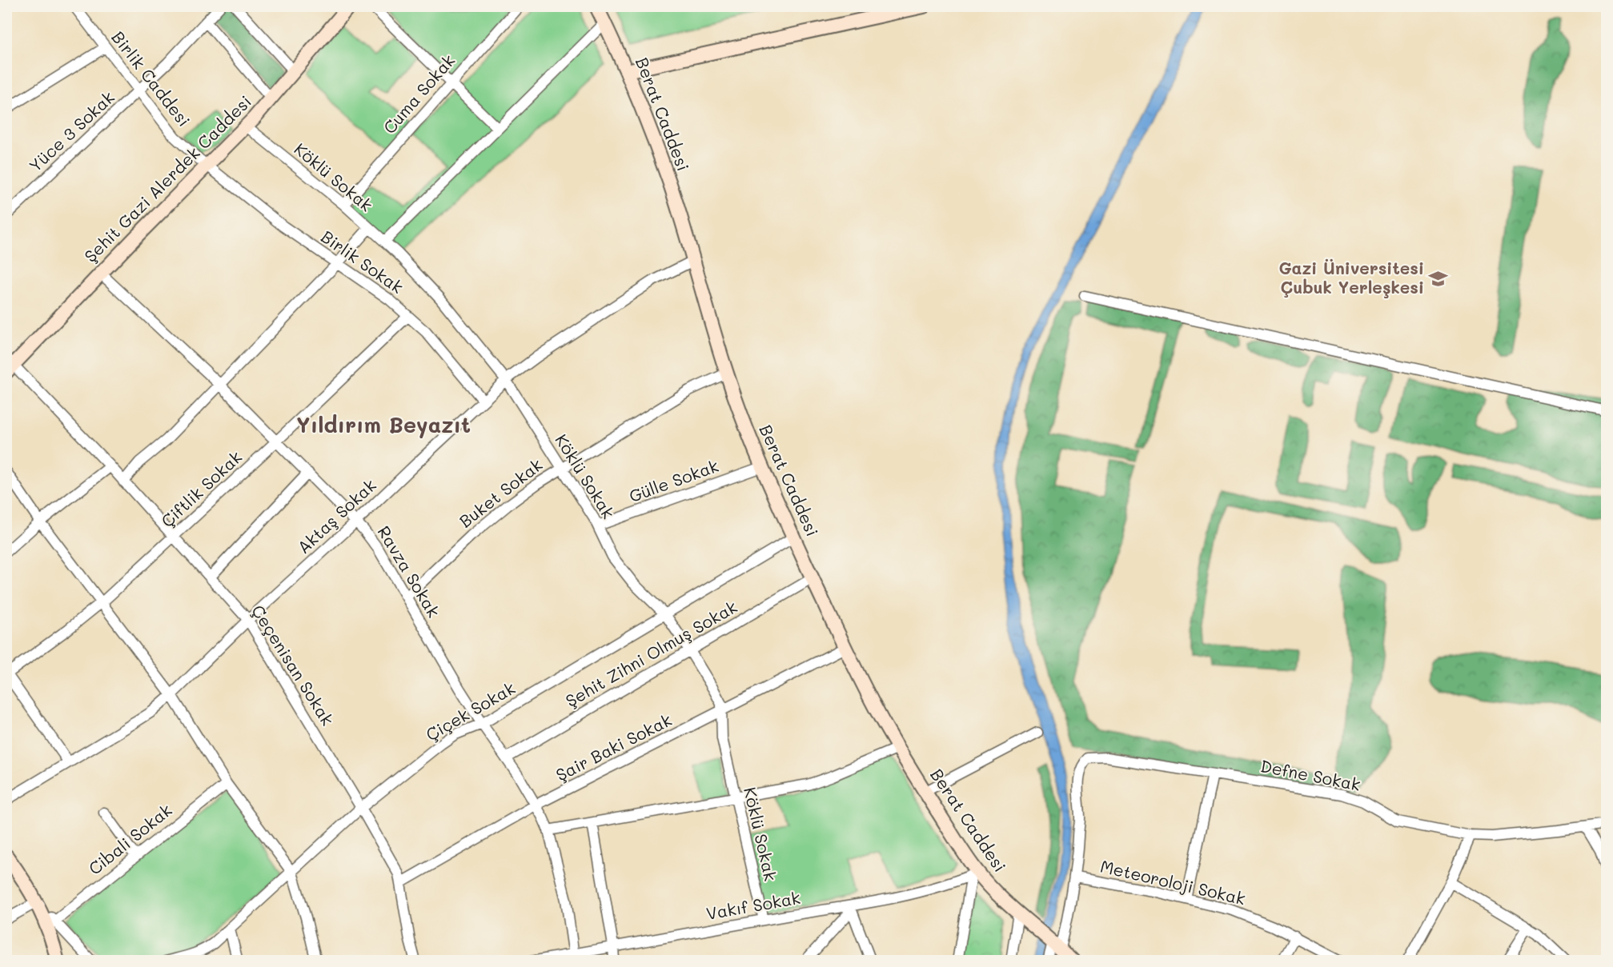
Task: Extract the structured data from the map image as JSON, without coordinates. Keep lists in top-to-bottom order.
{
  "streets": {
    "street": [
      "Birlik Caddesi",
      "Cuma Sokak",
      "Berat Caddesi",
      "Yüce 3 Sokak",
      "Köklü Sokak",
      "Şehit Gazi Alerdek Caddesi",
      "Birlik Sokak",
      "Gülle Sokak",
      "Çiftlik Sokak",
      "Buket Sokak",
      "Aktaş Sokak",
      "Ravza Sokak",
      "Şehit Zihni Olmuş Sokak",
      "Çeçenisan Sokak",
      "Çiçek Sokak",
      "Şair Baki Sokak",
      "Defne Sokak",
      "Cibali Sokak",
      "Meteoroloji Sokak",
      "Vakıf Sokak"
    ]
  },
  "crossings": [
    ["Birlik Caddesi", "Yüce 3 Sokak"],
    ["Birlik Caddesi", "Şehit Gazi Alerdek Caddesi"],
    ["Birlik Caddesi", "Birlik Sokak"],
    ["Cuma Sokak", "Köklü Sokak"],
    ["Berat Caddesi", "Gülle Sokak"],
    ["Berat Caddesi", "Buket Sokak"],
    ["Berat Caddesi", "Aktaş Sokak"],
    ["Berat Caddesi", "Şehit Zihni Olmuş Sokak"],
    ["Berat Caddesi", "Çiçek Sokak"],
    ["Berat Caddesi", "Şair Baki Sokak"],
    ["Berat Caddesi", "Vakıf Sokak"],
    ["Köklü Sokak", "Şehit Gazi Alerdek Caddesi"],
    ["Köklü Sokak", "Gülle Sokak"],
    ["Köklü Sokak", "Buket Sokak"],
    ["Köklü Sokak", "Aktaş Sokak"],
    ["Köklü Sokak", "Şehit Zihni Olmuş Sokak"],
    ["Köklü Sokak", "Çiçek Sokak"],
    ["Köklü Sokak", "Şair Baki Sokak"],
    ["Köklü Sokak", "Vakıf Sokak"],
    ["Şehit Gazi Alerdek Caddesi", "Birlik Sokak"],
    ["Şehit Gazi Alerdek Caddesi", "Ravza Sokak"],
    ["Şehit Gazi Alerdek Caddesi", "Çeçenisan Sokak"],
    ["Birlik Sokak", "Çiftlik Sokak"],
    ["Birlik Sokak", "Aktaş Sokak"],
    ["Çiftlik Sokak", "Ravza Sokak"],
    ["Çiftlik Sokak", "Çeçenisan Sokak"],
    ["Buket Sokak", "Ravza Sokak"],
    ["Aktaş Sokak", "Ravza Sokak"],
    ["Aktaş Sokak", "Çeçenisan Sokak"],
    ["Ravza Sokak", "Şehit Zihni Olmuş Sokak"],
    ["Ravza Sokak", "Çiçek Sokak"],
    ["Ravza Sokak", "Şair Baki Sokak"],
    ["Ravza Sokak", "Vakıf Sokak"],
    ["Çeçenisan Sokak", "Çiçek Sokak"],
    ["Çeçenisan Sokak", "Şair Baki Sokak"],
    ["Defne Sokak", "Meteoroloji Sokak"]
  ],
  "districts": ["Yıldırım Beyazıt"],
  "places": {
    "school or university": ["Gazi Üniversitesi Çubuk Yerleşkesi"]
  }
}
